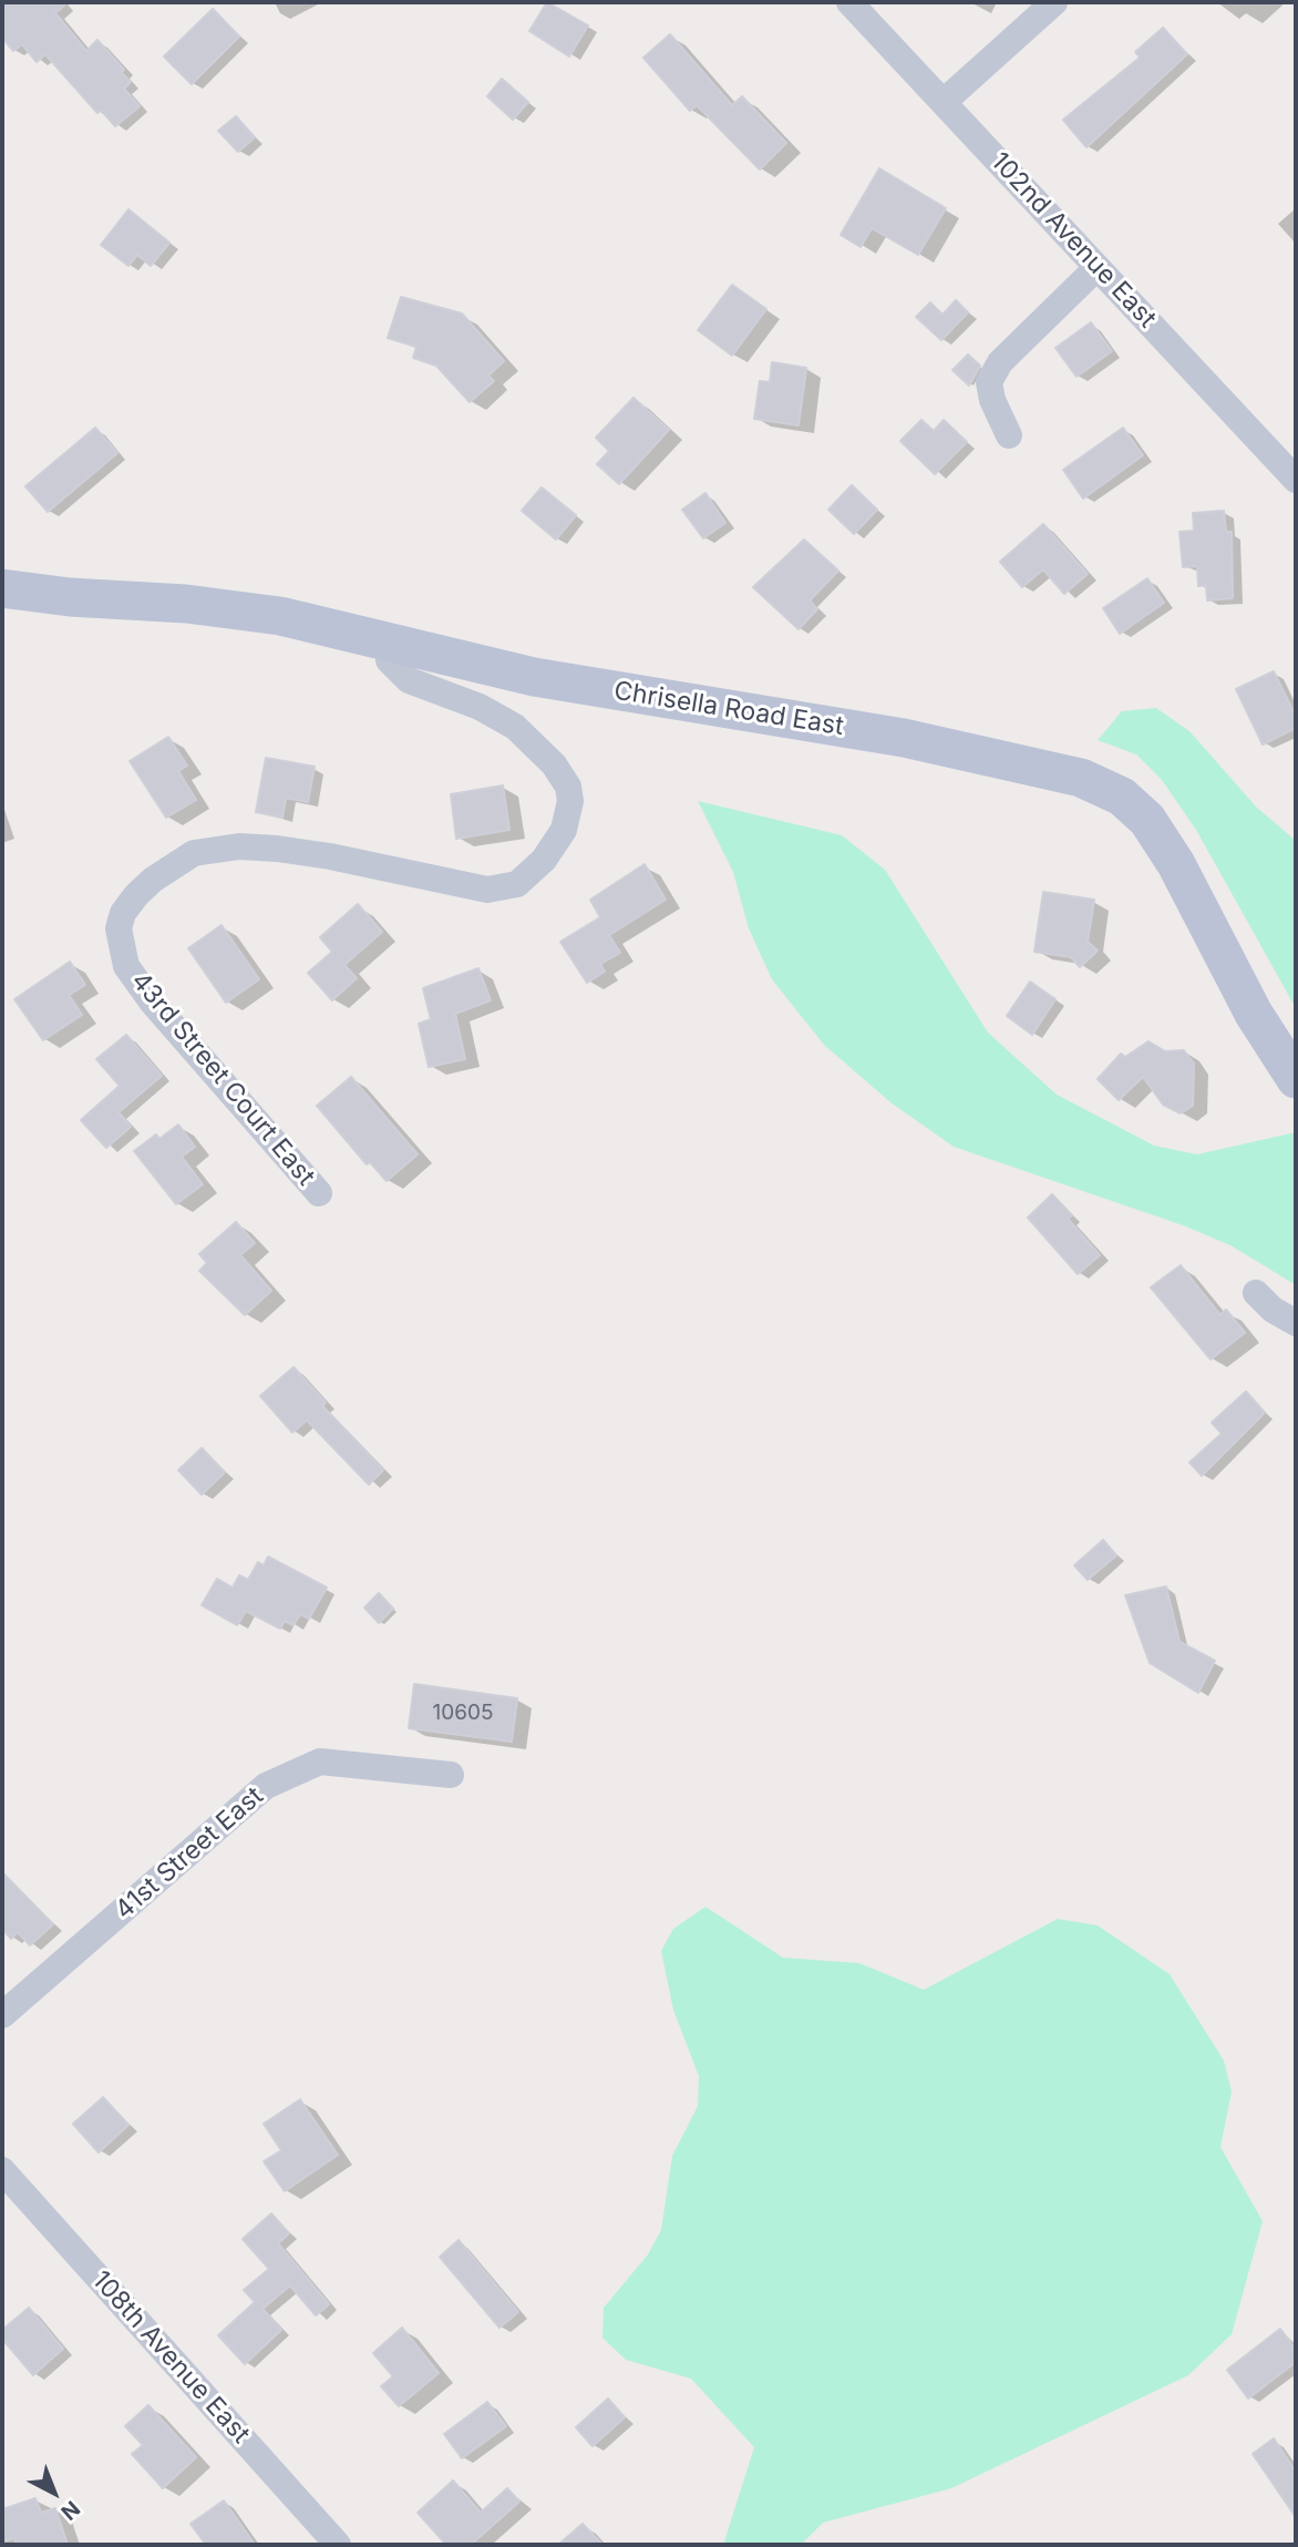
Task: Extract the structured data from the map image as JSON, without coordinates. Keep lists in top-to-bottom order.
{
  "streets": {
    "street": [
      "102nd Avenue East",
      "Chrisella Road East",
      "43rd Street Court East",
      "41st Street East",
      "108th Avenue East"
    ]
  },
  "crossings": [
    ["Chrisella Road East", "43rd Street Court East"]
  ],
  "house_numbers": ["10605"],
  "north": "bottom right"
}
